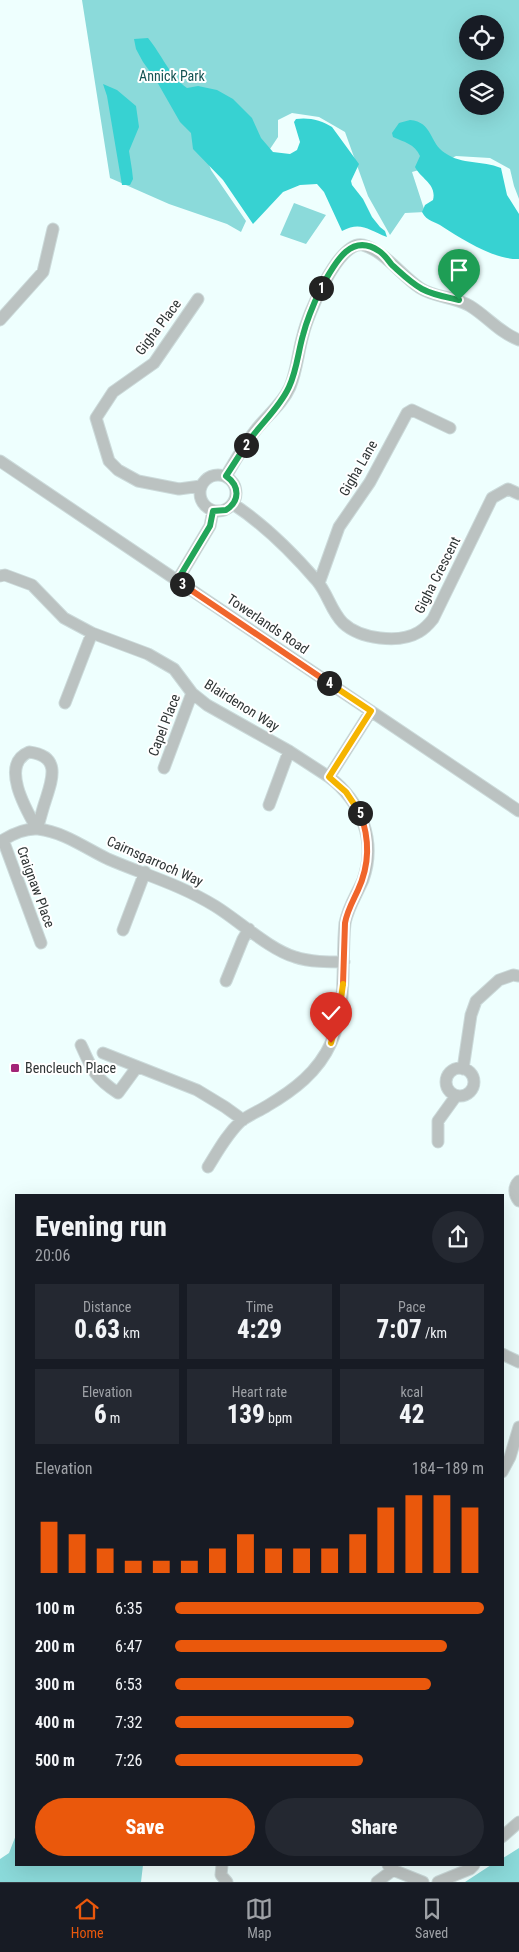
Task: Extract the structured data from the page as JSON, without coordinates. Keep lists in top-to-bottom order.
{
  "streets": {
    "street": [
      "Gigha Place",
      "Gigha Lane",
      "Gigha Crescent",
      "Towerlands Road",
      "Blairdenon Way",
      "Capel Place",
      "Cairnsgarroch Way",
      "Craignaw Place"
    ]
  },
  "crossings": [
    ["Gigha Place", "Gigha Crescent"],
    ["Gigha Lane", "Gigha Crescent"],
    ["Blairdenon Way", "Capel Place"],
    ["Blairdenon Way", "Cairnsgarroch Way"],
    ["Cairnsgarroch Way", "Craignaw Place"]
  ],
  "parks": ["Annick Park"],
  "places": {
    "transit": ["Bencleuch Place"]
  },
  "page": {
    "pins": [
      "1",
      "2",
      "3",
      "4",
      "5"
    ],
    "heading": ["Evening run", "20:06"],
    "stats": [
      ["Distance", "0.63 km"],
      ["Time", "4:29"],
      ["Pace", "7:07 /km"],
      ["Elevation", "6 m"],
      ["Heart rate", "139 bpm"],
      ["kcal", "42"]
    ],
    "chart": ["Elevation", "184–189 m"],
    "list": [
      {
        "name": "100 m",
        "note": "6:35"
      },
      {
        "name": "200 m",
        "note": "6:47"
      },
      {
        "name": "300 m",
        "note": "6:53"
      },
      {
        "name": "400 m",
        "note": "7:32"
      },
      {
        "name": "500 m",
        "note": "7:26"
      }
    ],
    "buttons": ["Save", "Share"],
    "tabs": ["Home", "Map", "Saved"]
  }
}
